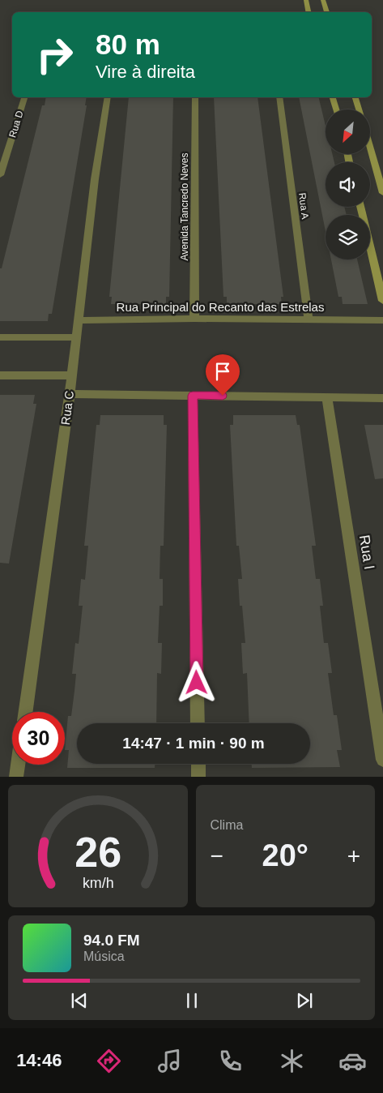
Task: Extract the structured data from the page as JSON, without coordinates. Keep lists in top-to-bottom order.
{
  "streets": {
    "street": [
      "Rua D",
      "Rua A",
      "Avenida Tancredo Neves",
      "Rua Principal do Recanto das Estrelas",
      "Rua C",
      "Rua I"
    ]
  },
  "crossings": [
    ["Rua A", "Rua Principal do Recanto das Estrelas"],
    ["Avenida Tancredo Neves", "Rua Principal do Recanto das Estrelas"],
    ["Rua Principal do Recanto das Estrelas", "Rua C"]
  ],
  "north": "bottom left",
  "page": {
    "turn": ["80 m", "Vire à direita"],
    "limit": "30",
    "trip": "14:47 · 1 min · 90 m",
    "tile": "Clima",
    "heat": ["−", "20°", "+"],
    "song": ["94.0 FM", "Música"],
    "tabs": "14:46",
    "gauge": ["26", "km/h"]
  }
}
